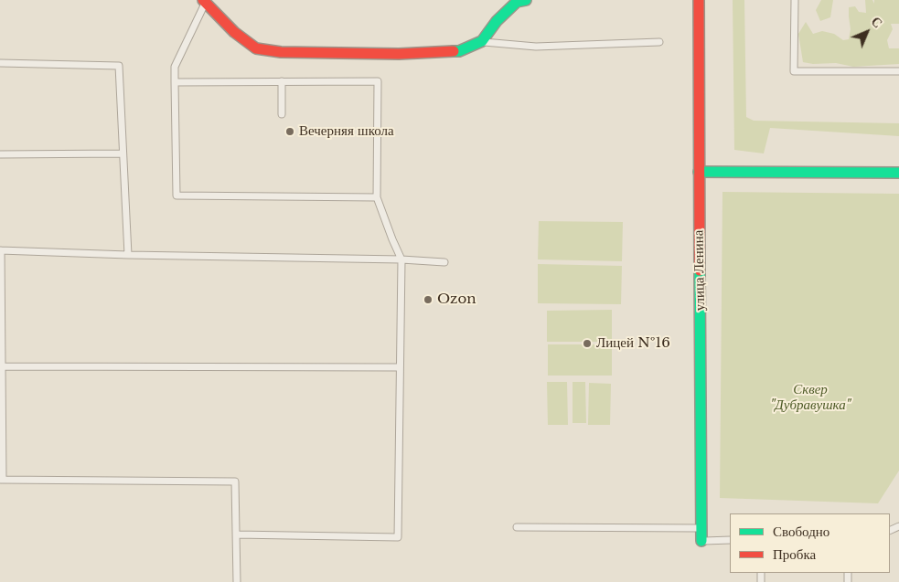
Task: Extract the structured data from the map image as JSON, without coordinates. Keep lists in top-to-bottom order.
{
  "streets": {
    "street": ["улица Ленина"]
  },
  "parks": ["Сквер \"Дубравушка\""],
  "places": ["Вечерняя школа", "Ozon", "Лицей №16"],
  "legend": ["Свободно", "Пробка"],
  "north": "top right"
}
